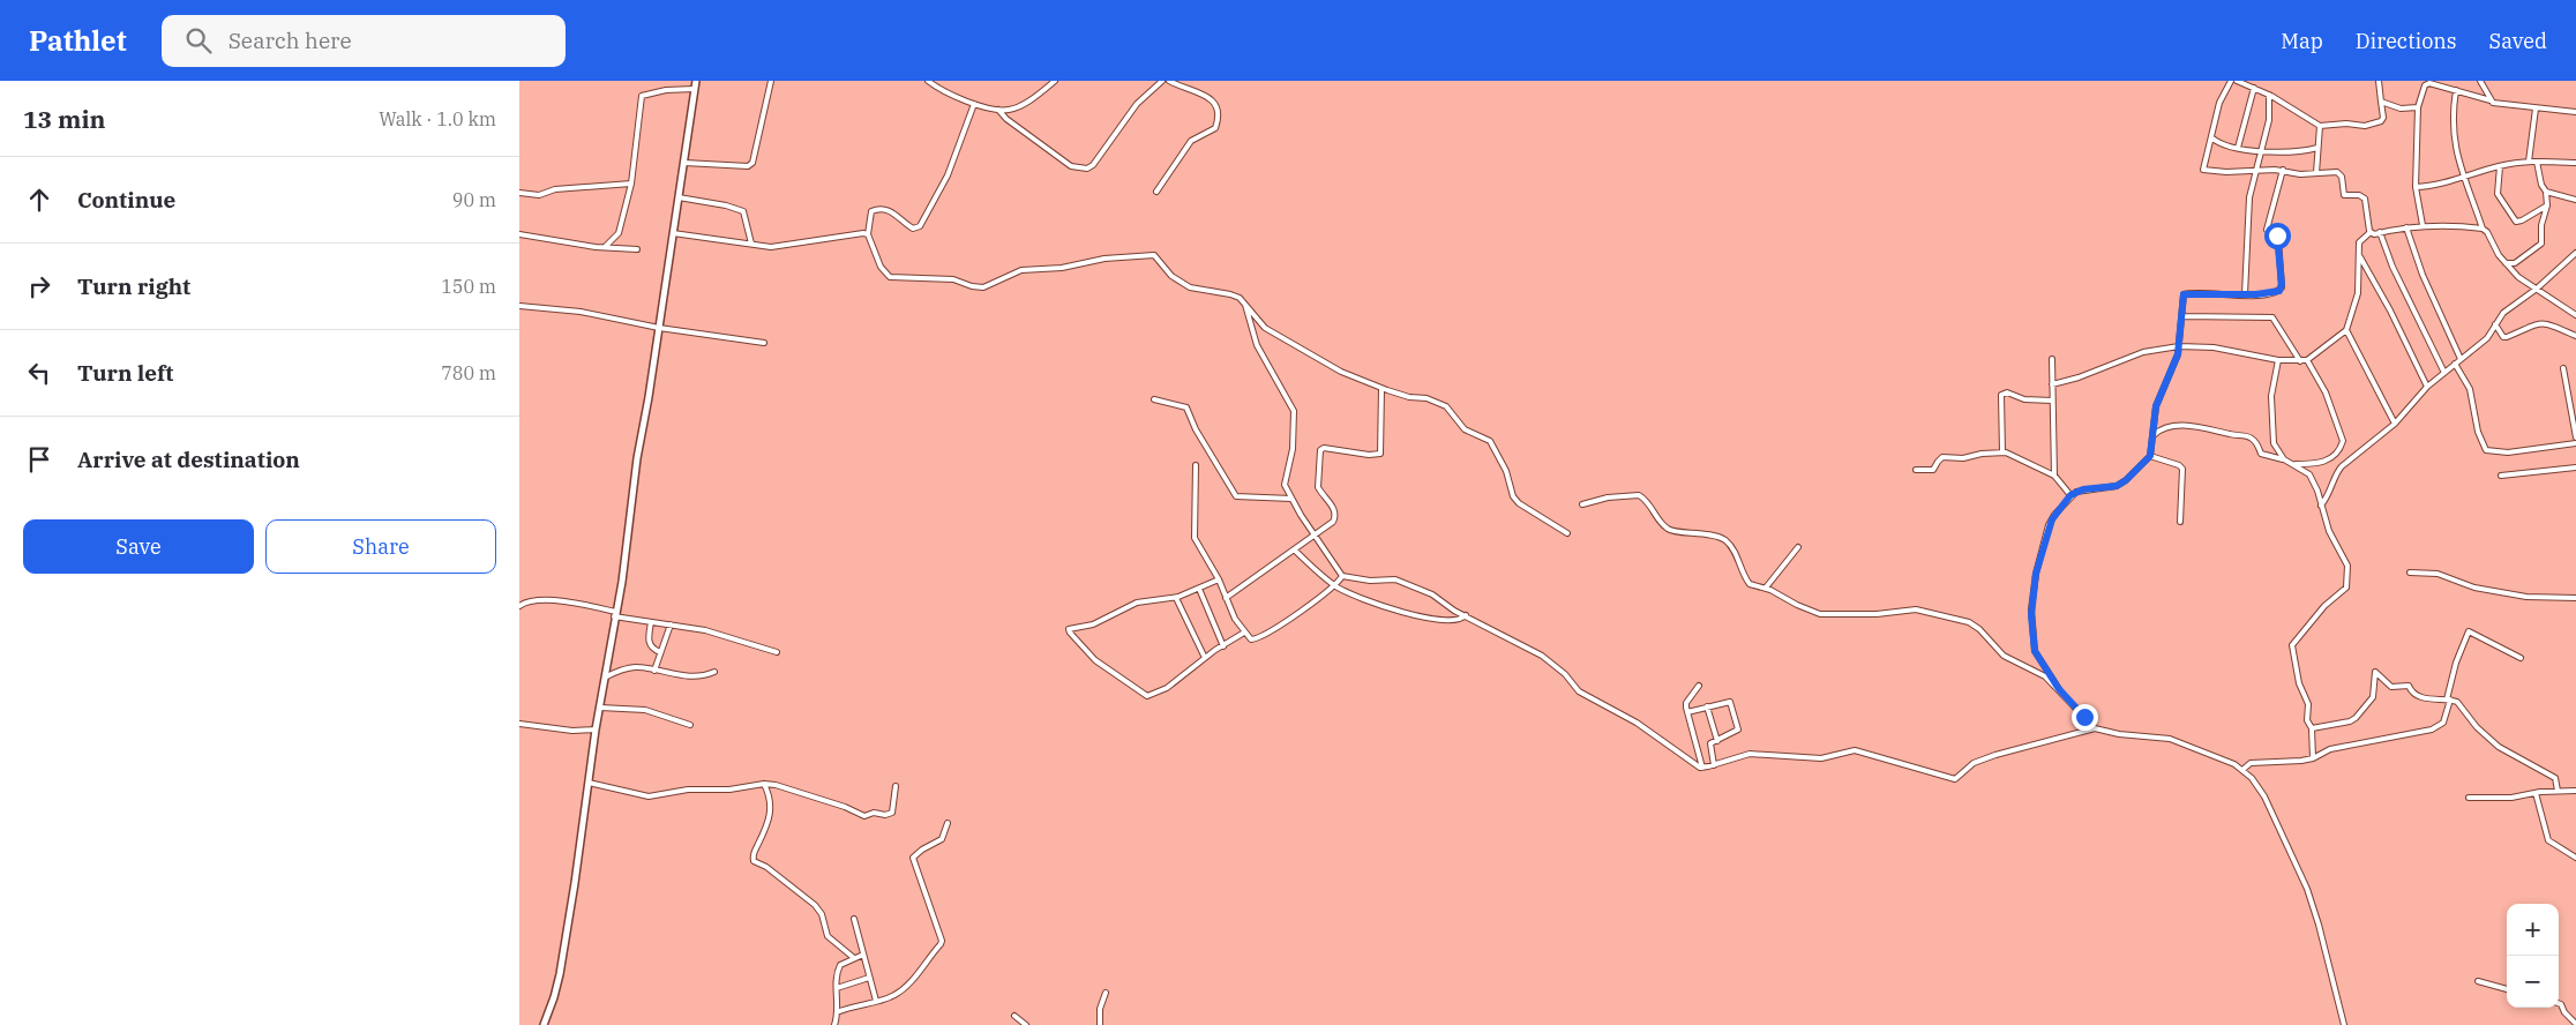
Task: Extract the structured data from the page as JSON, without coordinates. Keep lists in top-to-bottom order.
{
  "page": {
    "header": "Pathlet",
    "search": "Search here",
    "nav": ["Map", "Directions", "Saved"],
    "heading": ["13 min", "Walk · 1.0 km"],
    "list": [
      ["Continue", "90 m"],
      ["Turn right", "150 m"],
      ["Turn left", "780 m"],
      "Arrive at destination"
    ],
    "buttons": ["Save", "Share"],
    "map_buttons": ["+", "−"]
  }
}
